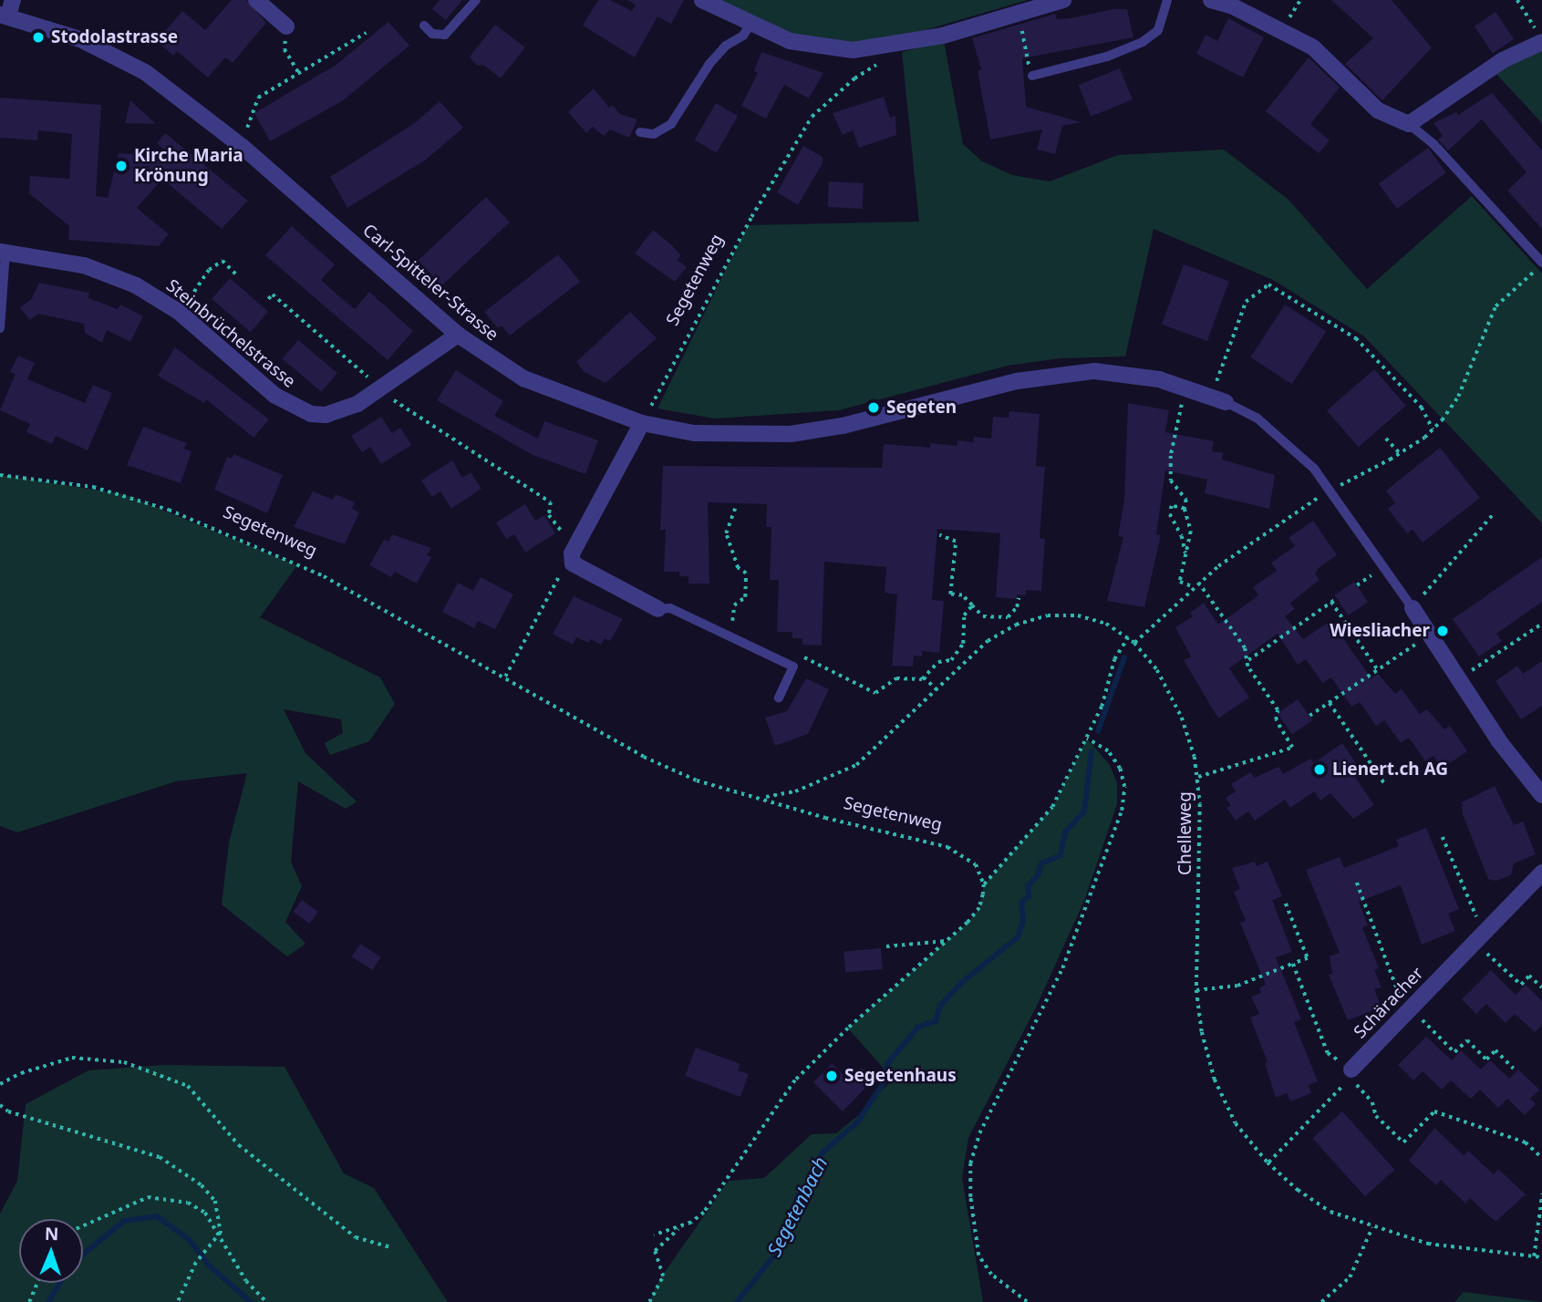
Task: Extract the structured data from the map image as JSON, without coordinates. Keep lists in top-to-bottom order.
{
  "streets": {
    "street": ["Carl-Spitteler-Strasse", "Steinbrüchelstrasse", "Schäracher"],
    "path": ["Segetenweg", "Chelleweg"]
  },
  "crossings": [
    ["Segetenweg", "Carl-Spitteler-Strasse"],
    ["Segetenweg", "Chelleweg"],
    ["Carl-Spitteler-Strasse", "Steinbrüchelstrasse"]
  ],
  "water": ["Segetenbach"],
  "places": [
    "Stodolastrasse",
    "Kirche Maria Krönung",
    "Segeten",
    "Wiesliacher",
    "Lienert.ch AG",
    "Segetenhaus"
  ],
  "north": "top"
}
